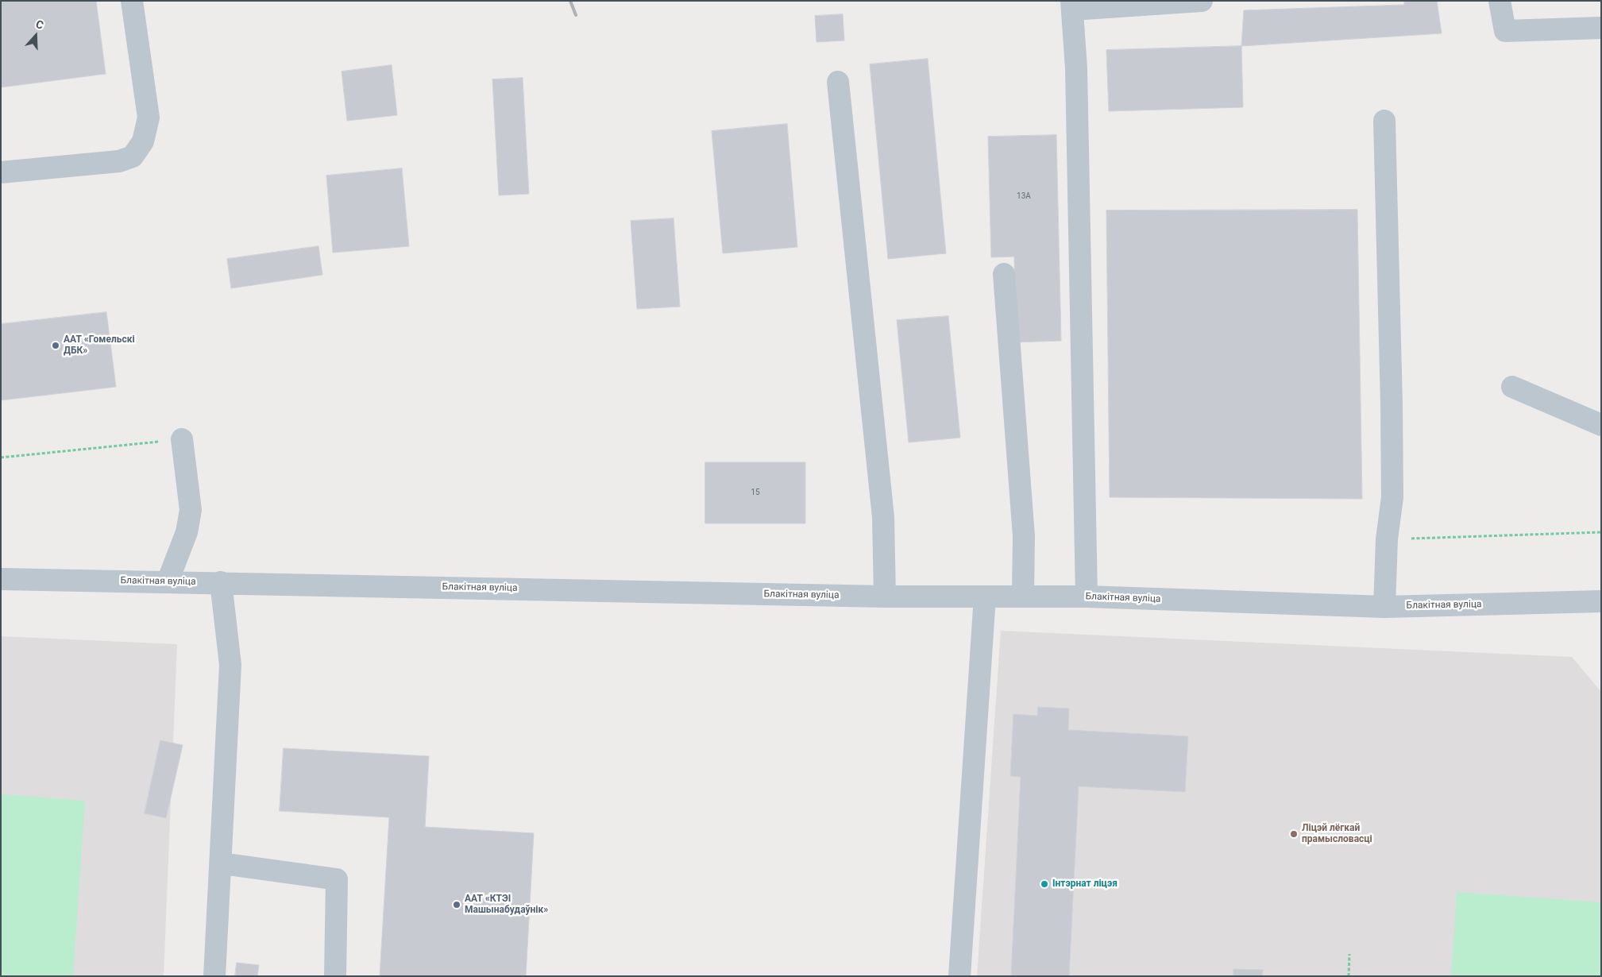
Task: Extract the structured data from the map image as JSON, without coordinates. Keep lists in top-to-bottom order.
{
  "streets": {
    "street": ["Блакітная вуліца"]
  },
  "places": [
    "ААТ «Гомельскі ДБК»",
    "Ліцэй лёгкай прамысловасці",
    "Інтэрнат ліцэя",
    "ААТ «КТЭІ Машынабудаўнік»"
  ],
  "house_numbers": ["13А", "15"],
  "north": "top"
}
